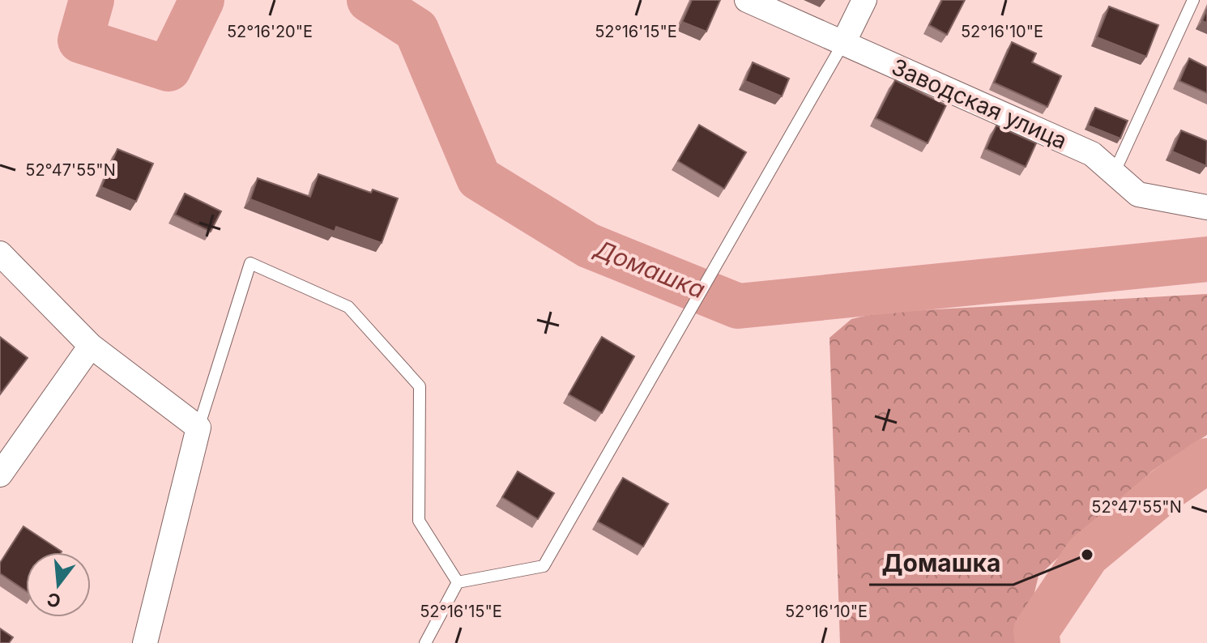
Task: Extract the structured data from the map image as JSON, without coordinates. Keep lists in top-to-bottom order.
{
  "streets": {
    "street": ["Заводская улица"]
  },
  "water": ["Домашка"],
  "places": ["Домашка"],
  "north": "bottom",
  "coordinates": [
    "52°16'20\"E",
    "52°16'15\"E",
    "52°16'10\"E",
    "52°47'55\"N"
  ]
}
